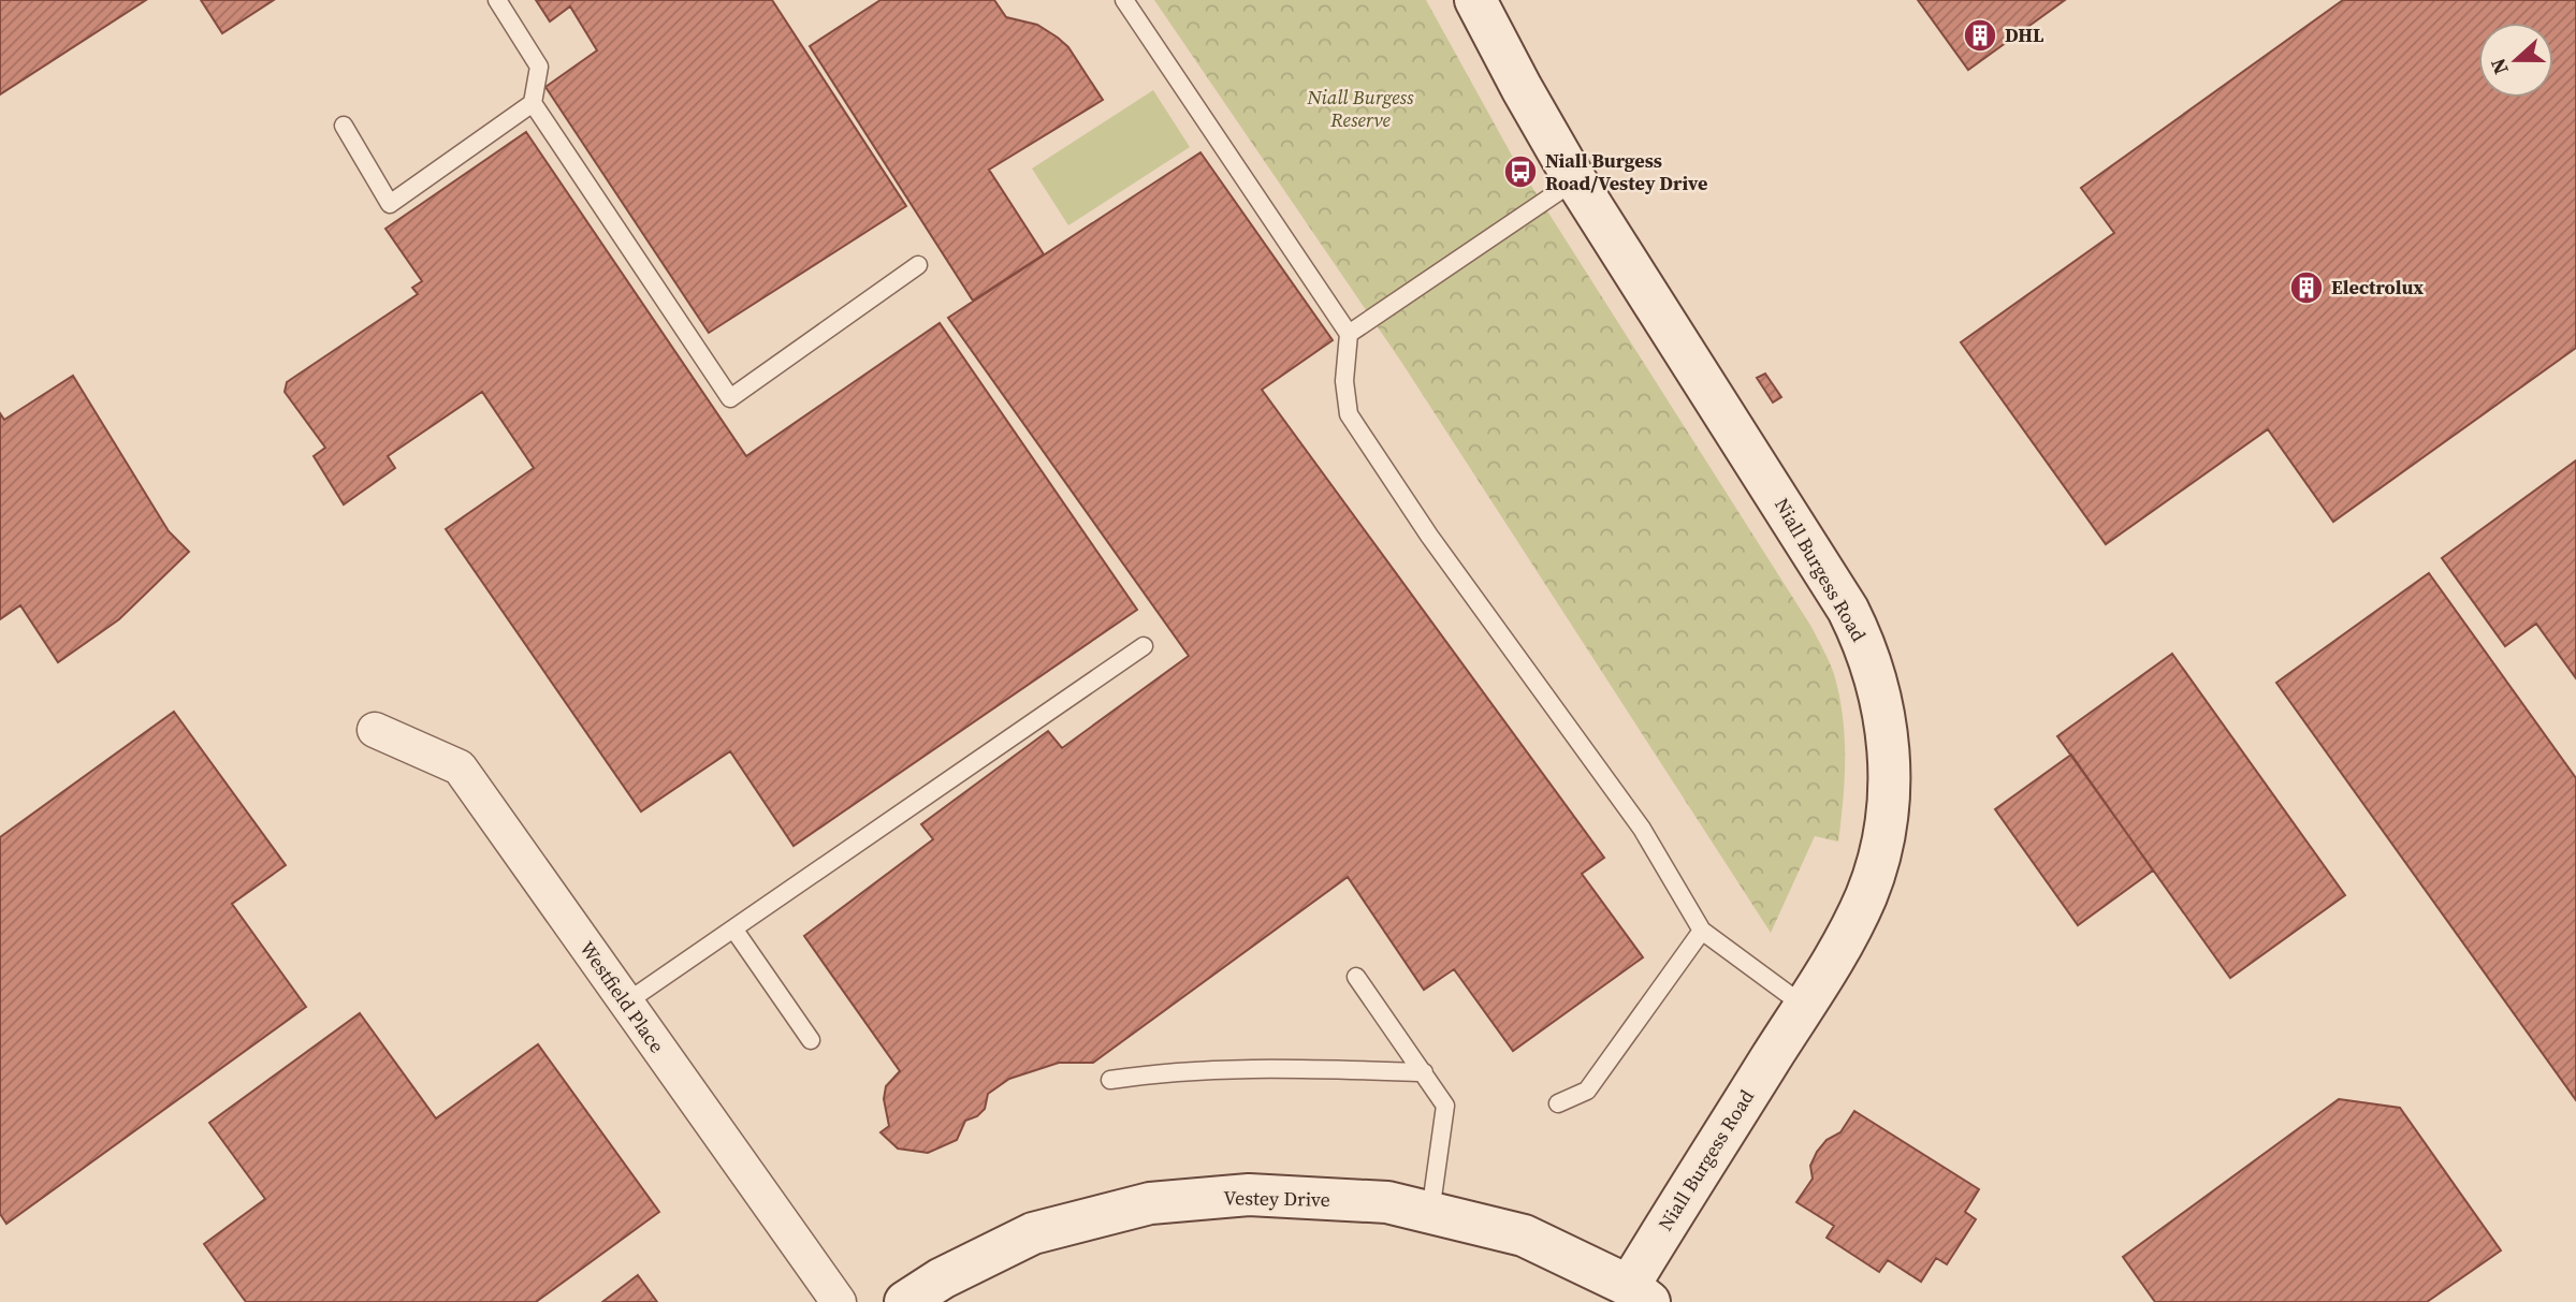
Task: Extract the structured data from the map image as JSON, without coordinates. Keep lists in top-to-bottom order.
{
  "streets": {
    "street": ["Niall Burgess Road", "Westfield Place", "Vestey Drive"]
  },
  "crossings": [
    ["Niall Burgess Road", "Vestey Drive"]
  ],
  "parks": ["Niall Burgess Reserve"],
  "places": {
    "building": ["DHL", "Electrolux"],
    "bus stop": ["Niall Burgess Road/Vestey Drive"]
  },
  "north": "left"
}
